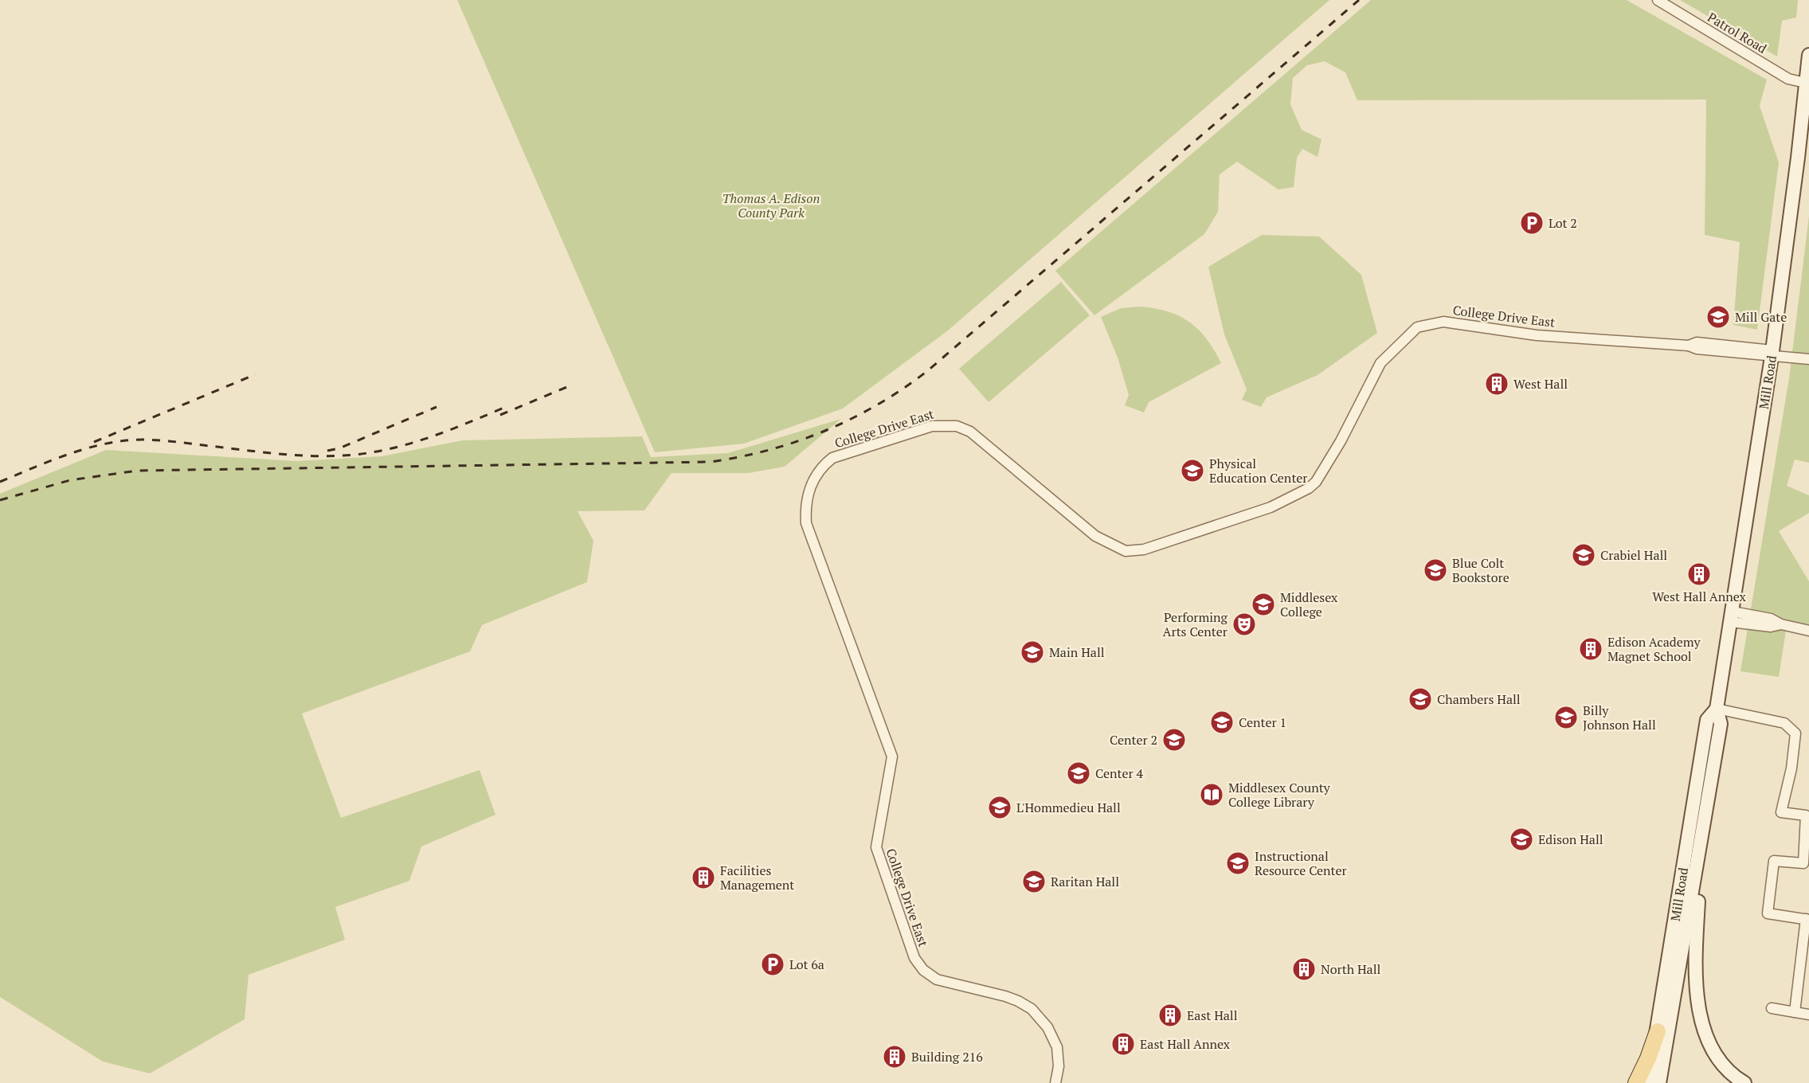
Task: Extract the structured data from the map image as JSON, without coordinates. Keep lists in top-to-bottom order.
{
  "streets": {
    "street": ["Patrol Road", "College Drive East", "Mill Road"]
  },
  "crossings": [
    ["Patrol Road", "Mill Road"],
    ["College Drive East", "Mill Road"]
  ],
  "parks": ["Thomas A. Edison County Park"],
  "places": {
    "parking": ["Lot 2", "Lot 6a"],
    "school or university": [
      "Mill Gate",
      "Physical Education Center",
      "Crabiel Hall",
      "Blue Colt Bookstore",
      "Middlesex College",
      "Main Hall",
      "Chambers Hall",
      "Billy Johnson Hall",
      "Center 1",
      "Center 2",
      "Center 4",
      "L'Hommedieu Hall",
      "Edison Hall",
      "Instructional Resource Center",
      "Raritan Hall"
    ],
    "building": [
      "West Hall",
      "West Hall Annex",
      "Edison Academy Magnet School",
      "Facilities Management",
      "North Hall",
      "East Hall",
      "East Hall Annex",
      "Building 216"
    ],
    "theatre": ["Performing Arts Center"],
    "library": ["Middlesex County College Library"]
  }
}
